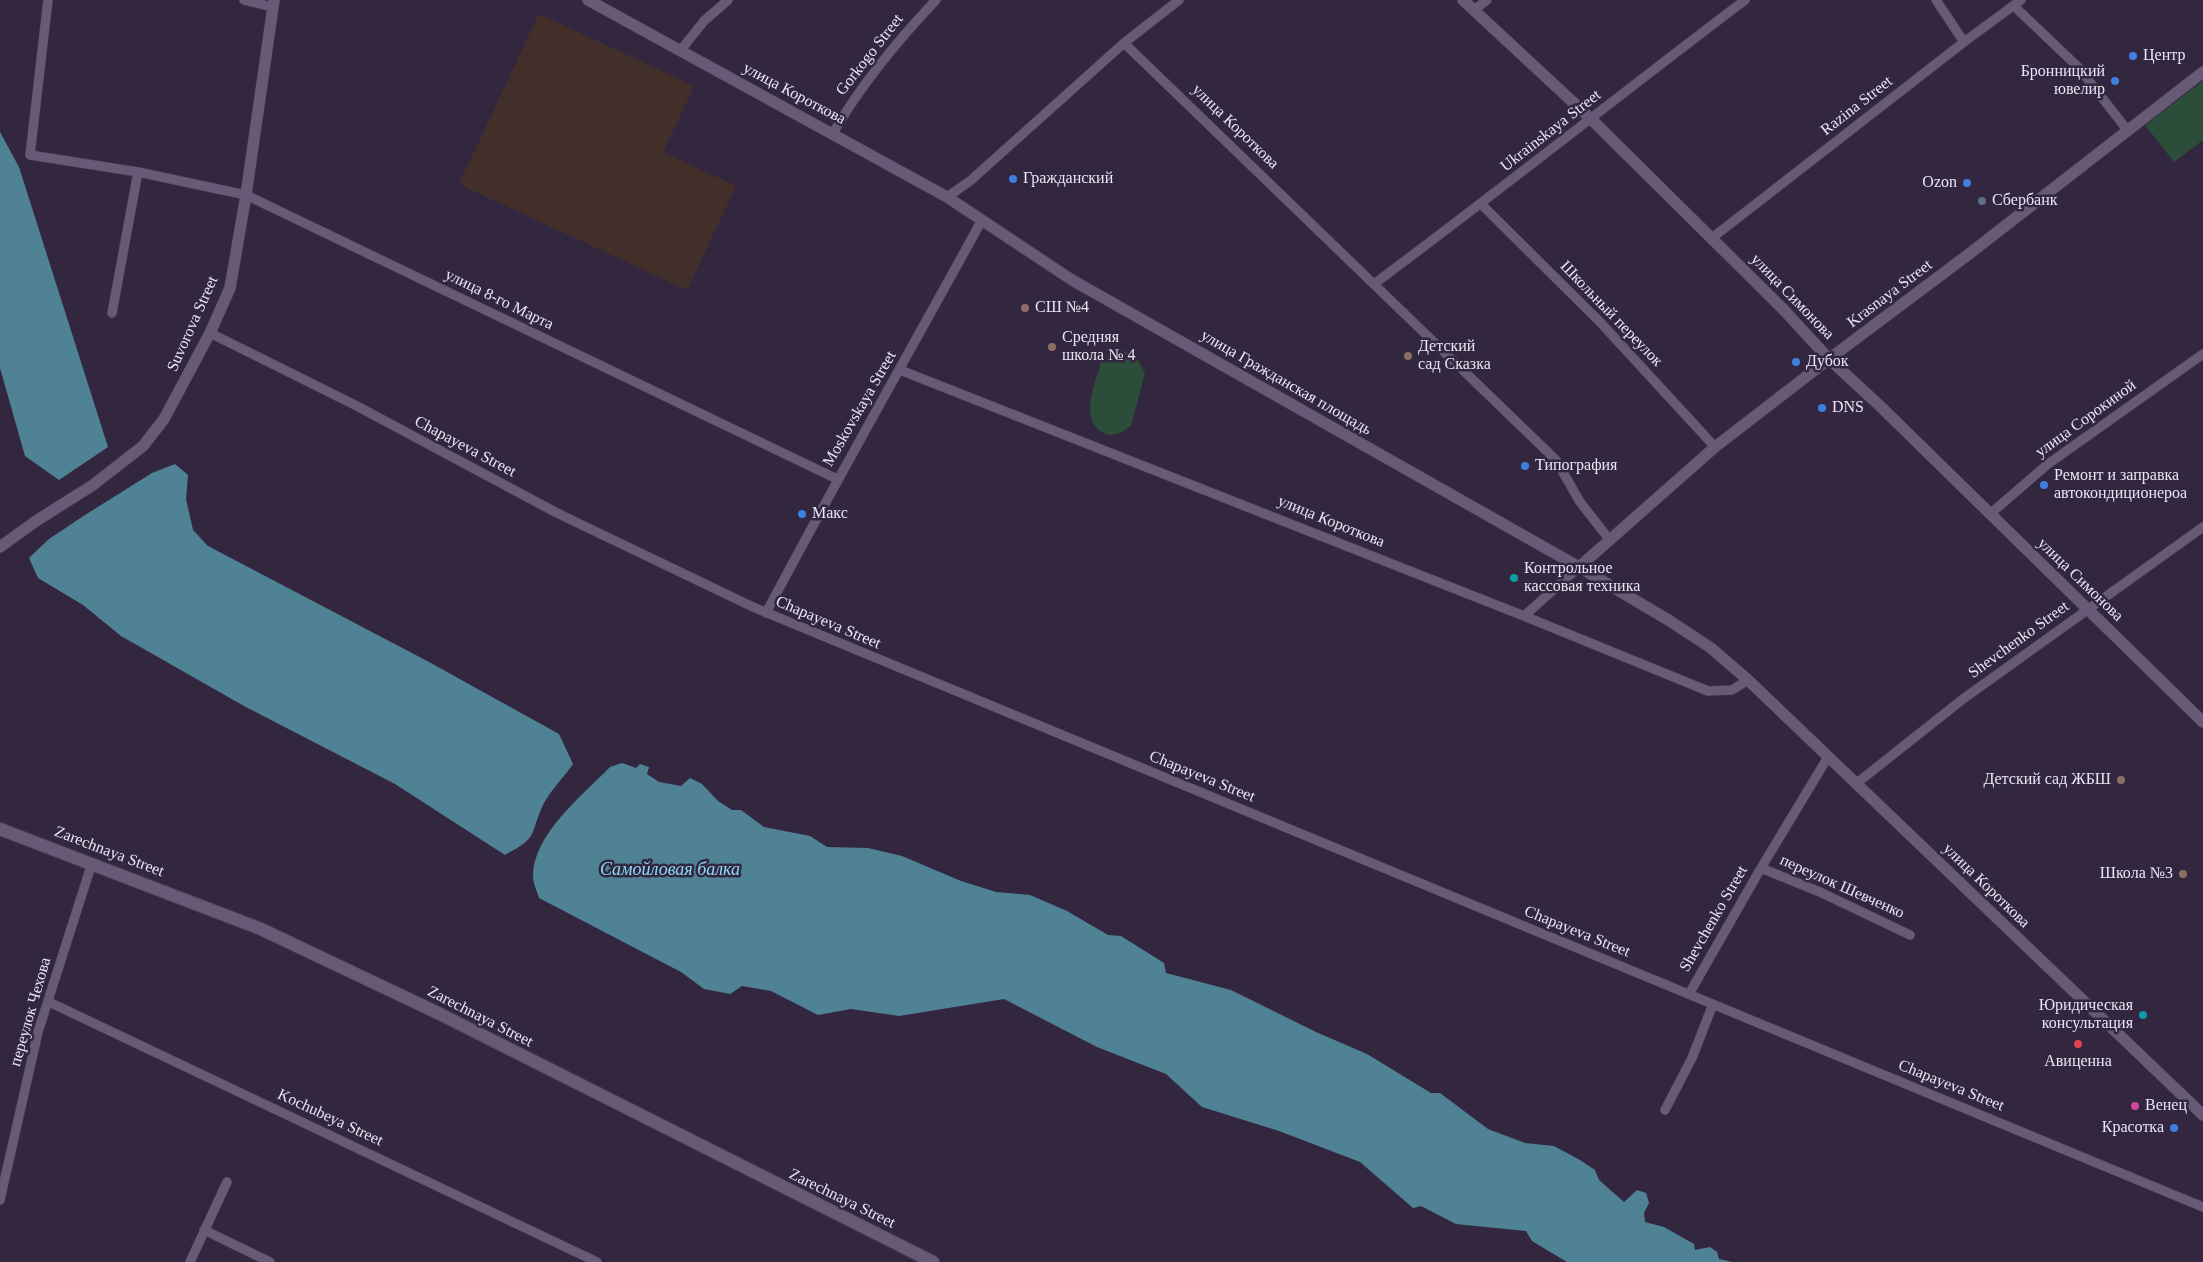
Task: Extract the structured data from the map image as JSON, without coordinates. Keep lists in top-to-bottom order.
{
  "streets": {
    "main road": ["Zarechnaya Street"],
    "street": [
      "Gorkogo Street",
      "улица Короткова",
      "Razina Street",
      "Ukrainskaya Street",
      "Krasnaya Street",
      "улица Симонова",
      "улица 8-го Марта",
      "Школьный переулок",
      "Suvorova Street",
      "улица Гражданская площадь",
      "Moskovskaya Street",
      "улица Сорокиной",
      "Chapayeva Street",
      "Shevchenko Street",
      "переулок Шевченко",
      "переулок Чехова",
      "Kochubeya Street"
    ]
  },
  "crossings": [
    ["Gorkogo Street", "улица Короткова"],
    ["улица Короткова", "Ukrainskaya Street"],
    ["улица Короткова", "Krasnaya Street"],
    ["улица Короткова", "улица Гражданская площадь"],
    ["улица Короткова", "Moskovskaya Street"],
    ["улица Короткова", "Shevchenko Street"],
    ["Razina Street", "улица Симонова"],
    ["Ukrainskaya Street", "улица Симонова"],
    ["Ukrainskaya Street", "Школьный переулок"],
    ["Krasnaya Street", "улица Симонова"],
    ["Krasnaya Street", "Школьный переулок"],
    ["Krasnaya Street", "улица Гражданская площадь"],
    ["улица Симонова", "улица Сорокиной"],
    ["улица Симонова", "Shevchenko Street"],
    ["улица 8-го Марта", "Suvorova Street"],
    ["улица 8-го Марта", "Moskovskaya Street"],
    ["Suvorova Street", "Chapayeva Street"],
    ["улица Гражданская площадь", "Moskovskaya Street"],
    ["Moskovskaya Street", "Chapayeva Street"],
    ["Chapayeva Street", "Shevchenko Street"],
    ["Shevchenko Street", "переулок Шевченко"],
    ["Zarechnaya Street", "переулок Чехова"],
    ["переулок Чехова", "Kochubeya Street"]
  ],
  "water": ["Самойловая балка"],
  "places": [
    "Центр",
    "Бронницкий ювелир",
    "Гражданский",
    "Ozon",
    "Сбербанк",
    "СШ №4",
    "Средняя школа № 4",
    "Детский сад Сказка",
    "Дубок",
    "DNS",
    "Типография",
    "Ремонт и заправка автокондиционероа",
    "Макс",
    "Контрольное кассовая техника",
    "Детский сад ЖБШ",
    "Школа №3",
    "Юридическая консультация",
    "Авиценна",
    "Венец",
    "Красотка"
  ]
}
